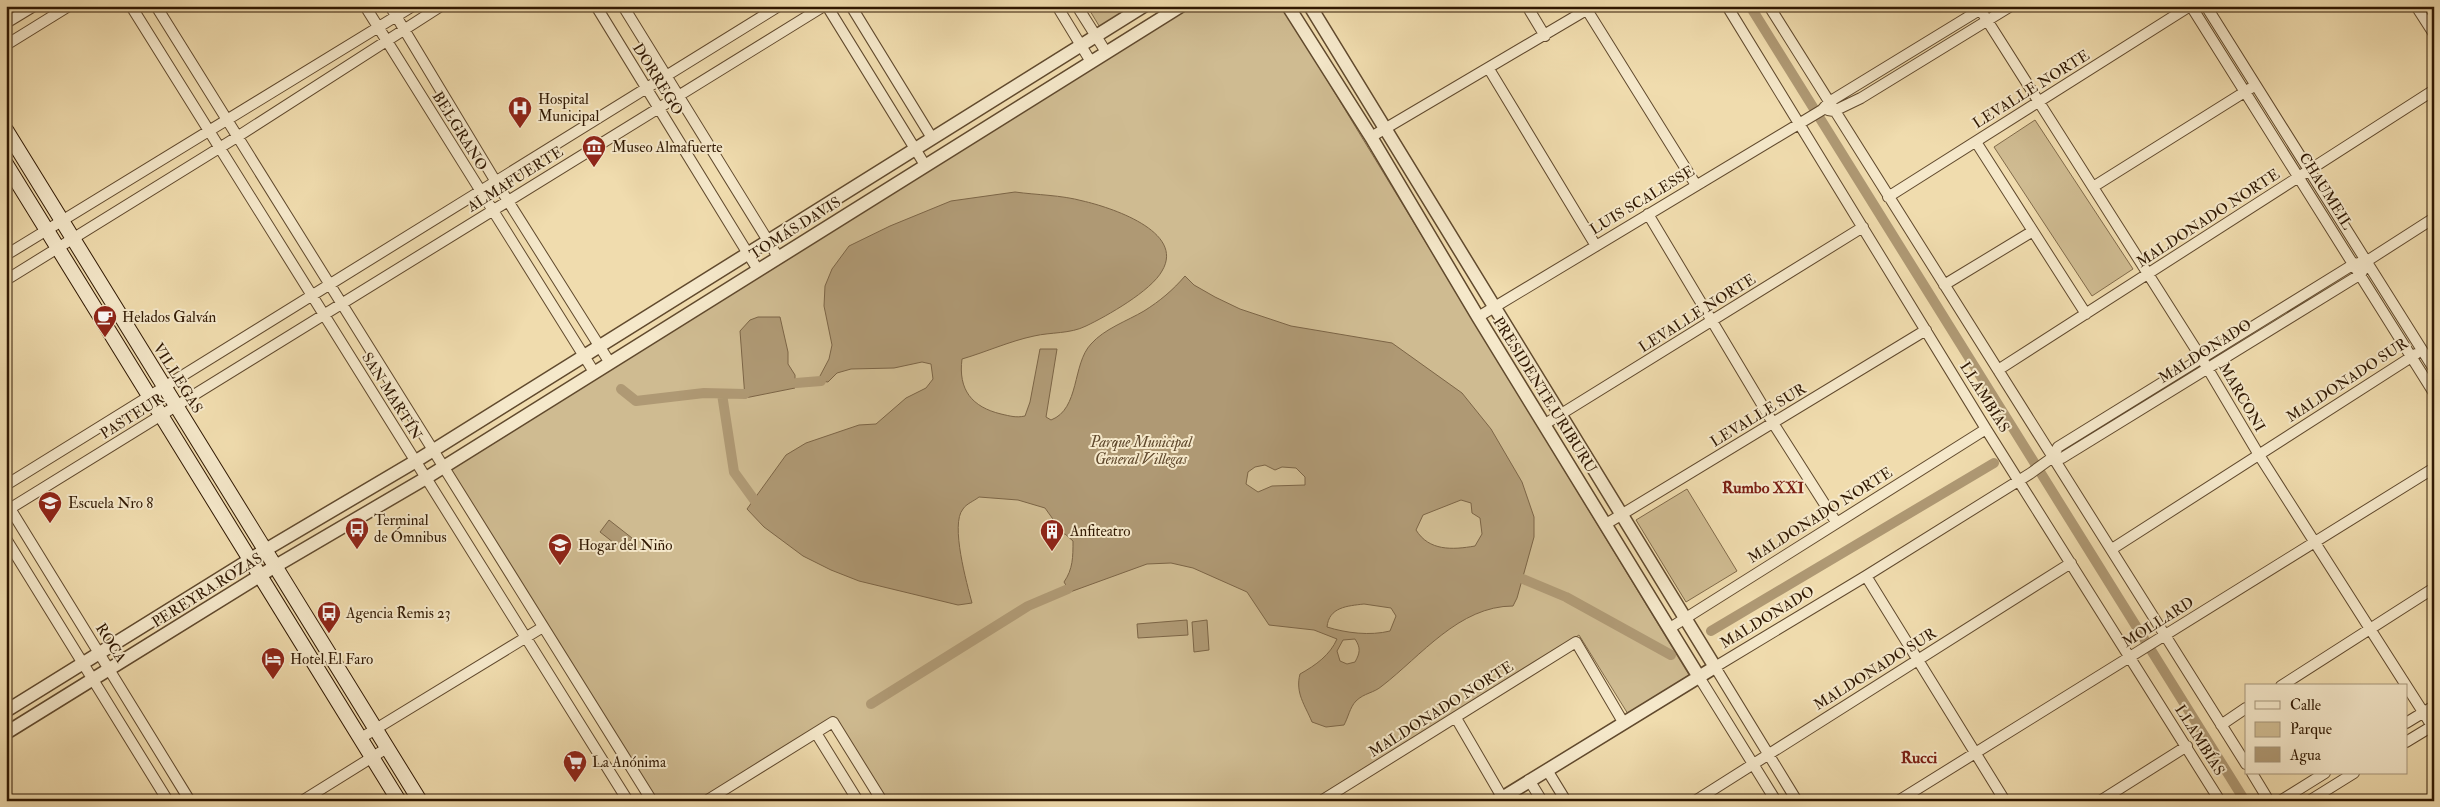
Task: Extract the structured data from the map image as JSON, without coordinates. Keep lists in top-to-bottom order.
{
  "streets": {
    "main road": ["VILLEGAS"],
    "street": [
      "DORREGO",
      "LEVALLE NORTE",
      "BELGRANO",
      "ALMAFUERTE",
      "CHAUMEIL",
      "LUIS SCALESSE",
      "MALDONADO NORTE",
      "TOMÁS DAVIS",
      "MALDONADO",
      "MALDONADO SUR",
      "PRESIDENTE URIBURU",
      "SAN MARTÍN",
      "LLAMBÍAS",
      "MARCONI",
      "LEVALLE SUR",
      "PASTEUR",
      "PEREYRA ROZAS",
      "MOLLARD",
      "ROCA"
    ]
  },
  "crossings": [
    ["DORREGO", "ALMAFUERTE"],
    ["DORREGO", "TOMÁS DAVIS"],
    ["LEVALLE NORTE", "CHAUMEIL"],
    ["LEVALLE NORTE", "PRESIDENTE URIBURU"],
    ["LEVALLE NORTE", "LLAMBÍAS"],
    ["LEVALLE NORTE", "MARCONI"],
    ["BELGRANO", "ALMAFUERTE"],
    ["BELGRANO", "TOMÁS DAVIS"],
    ["ALMAFUERTE", "SAN MARTÍN"],
    ["ALMAFUERTE", "PASTEUR"],
    ["CHAUMEIL", "MALDONADO NORTE"],
    ["CHAUMEIL", "MALDONADO"],
    ["CHAUMEIL", "MALDONADO SUR"],
    ["LUIS SCALESSE", "PRESIDENTE URIBURU"],
    ["LUIS SCALESSE", "LLAMBÍAS"],
    ["LUIS SCALESSE", "MARCONI"],
    ["MALDONADO NORTE", "MALDONADO"],
    ["MALDONADO NORTE", "PRESIDENTE URIBURU"],
    ["MALDONADO NORTE", "LLAMBÍAS"],
    ["MALDONADO NORTE", "MARCONI"],
    ["TOMÁS DAVIS", "SAN MARTÍN"],
    ["TOMÁS DAVIS", "PEREYRA ROZAS"],
    ["MALDONADO", "PRESIDENTE URIBURU"],
    ["MALDONADO", "LLAMBÍAS"],
    ["MALDONADO", "MARCONI"],
    ["VILLEGAS", "PASTEUR"],
    ["VILLEGAS", "PEREYRA ROZAS"],
    ["MALDONADO SUR", "PRESIDENTE URIBURU"],
    ["MALDONADO SUR", "LLAMBÍAS"],
    ["MALDONADO SUR", "MARCONI"],
    ["PRESIDENTE URIBURU", "LEVALLE SUR"],
    ["SAN MARTÍN", "PASTEUR"],
    ["SAN MARTÍN", "PEREYRA ROZAS"],
    ["LLAMBÍAS", "LEVALLE SUR"],
    ["LLAMBÍAS", "MOLLARD"],
    ["MARCONI", "MOLLARD"],
    ["PASTEUR", "ROCA"],
    ["PEREYRA ROZAS", "ROCA"]
  ],
  "districts": ["Rumbo XXI", "Rucci"],
  "parks": ["Parque Municipal General Villegas"],
  "places": {
    "hospital": ["Hospital Municipal"],
    "museum": ["Museo Almafuerte"],
    "cafe": ["Helados Galván"],
    "school or university": ["Escuela Nro 8", "Hogar del Niño"],
    "bus stop": ["Terminal de Ómnibus", "Agencia Remis 23"],
    "building": ["Anfiteatro"],
    "hotel": ["Hotel El Faro"],
    "supermarket": ["La Anónima"]
  },
  "legend": ["Calle", "Parque", "Agua"]
}
